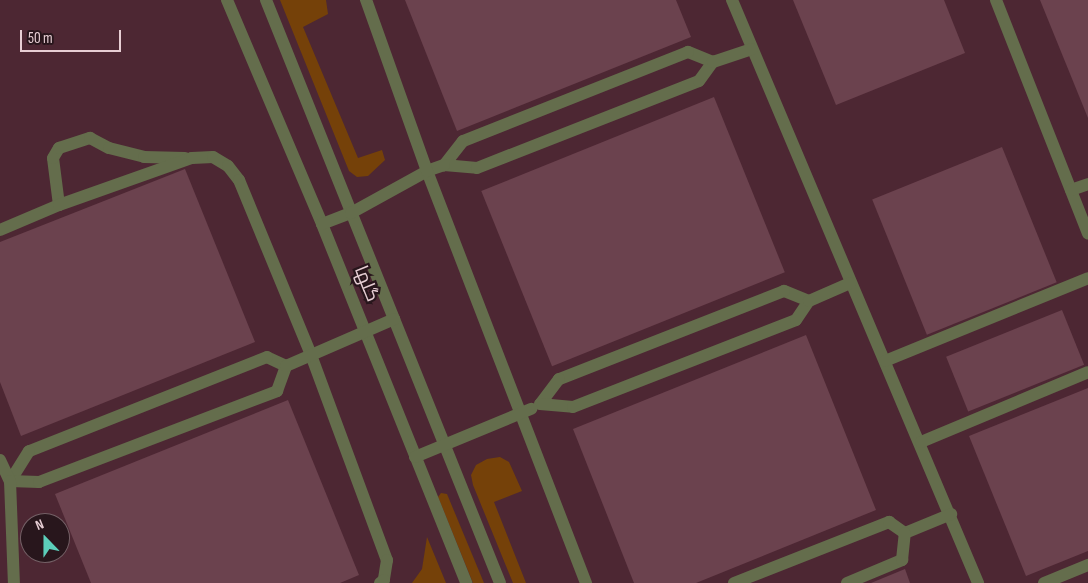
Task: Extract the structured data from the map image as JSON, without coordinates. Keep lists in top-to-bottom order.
{
  "streets": {
    "street": ["گلها"]
  },
  "scale_bar": "50 m",
  "north": "top"
}
